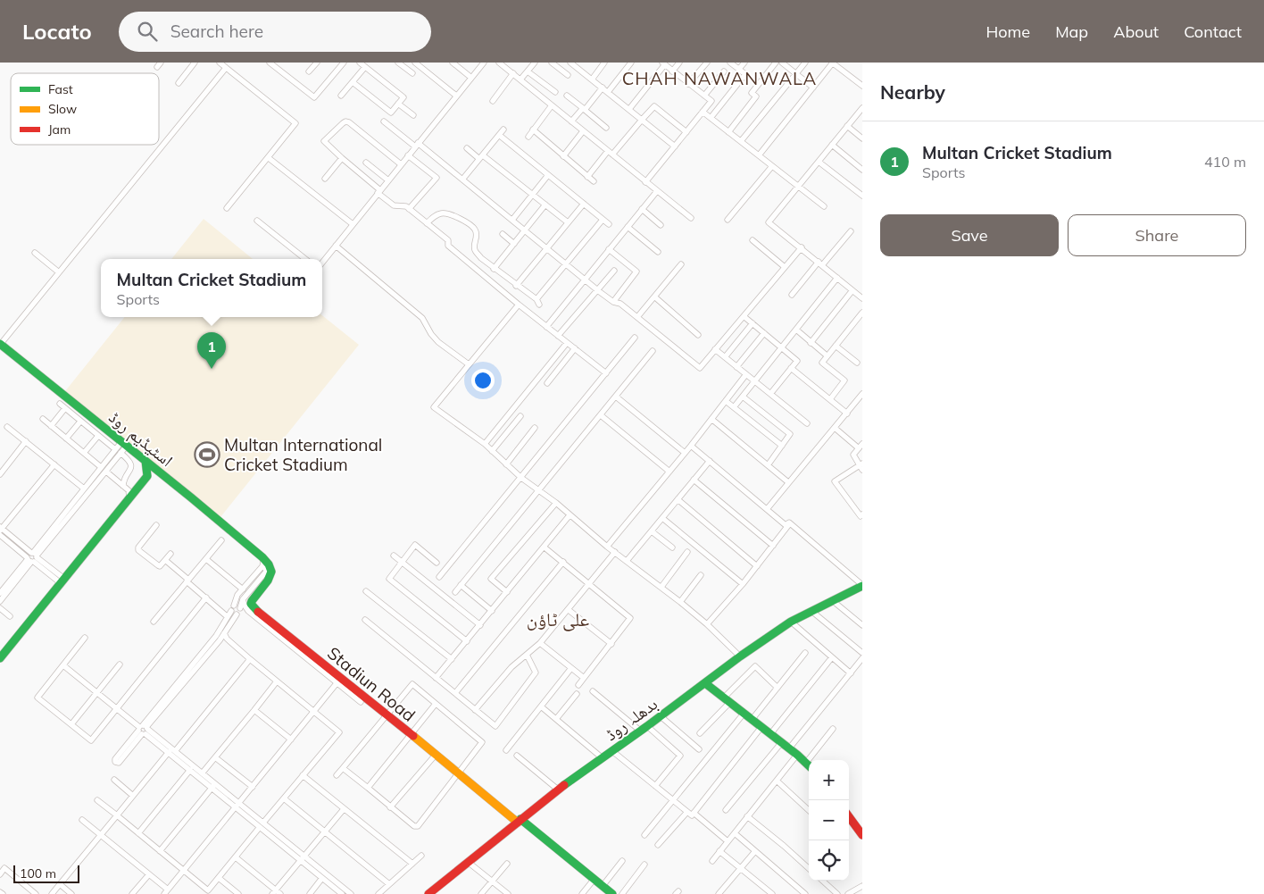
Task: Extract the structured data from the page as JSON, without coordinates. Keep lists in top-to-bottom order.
{
  "streets": {
    "main road": ["اسٹیڈیم روڈ", "Stadiun Road", "بدھلہ روڈ"]
  },
  "crossings": [
    ["اسٹیڈیم روڈ", "Stadiun Road"],
    ["Stadiun Road", "بدھلہ روڈ"]
  ],
  "districts": ["CHAH NAWANWALA", "علی ٹاؤن"],
  "places": {
    "sports": ["Multan International Cricket Stadium"]
  },
  "legend": ["Fast", "Slow", "Jam"],
  "scale_bar": "100 m",
  "page": {
    "header": "Locato",
    "search": "Search here",
    "nav": [
      "Home",
      "Map",
      "About",
      "Contact"
    ],
    "heading": "Nearby",
    "list": [
      {
        "mark": "1",
        "name": "Multan Cricket Stadium",
        "note": "Sports",
        "value": "410 m"
      }
    ],
    "buttons": ["Save", "Share"],
    "popup": ["Multan Cricket Stadium", "Sports"],
    "pins": "1",
    "map_buttons": ["+", "−"],
    "scale": "100 m"
  }
}
